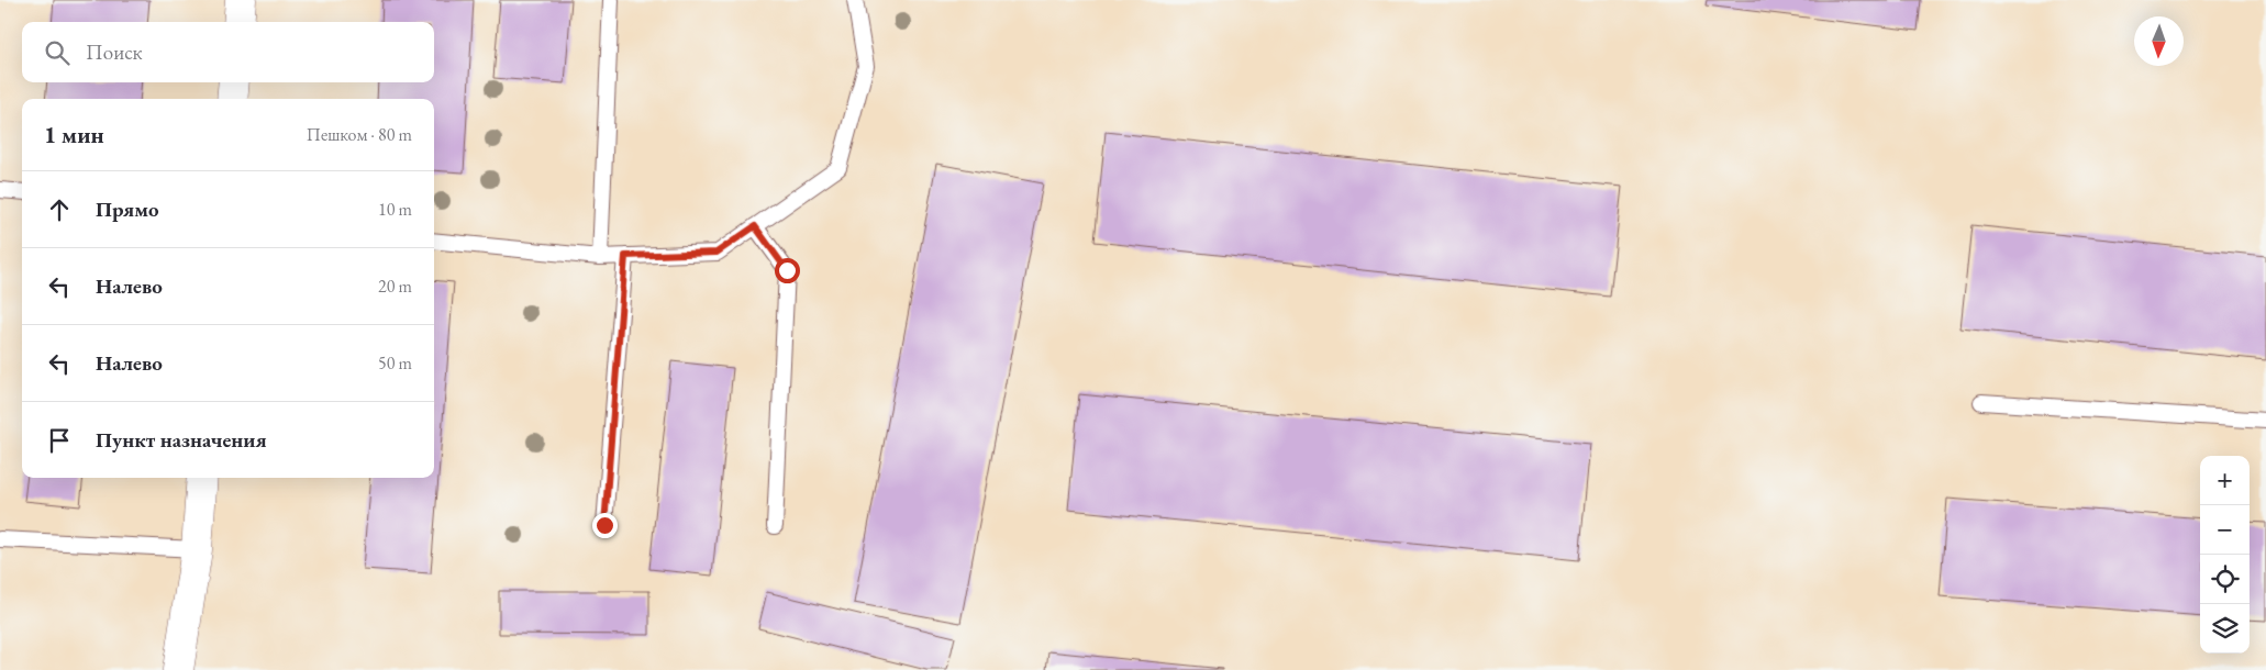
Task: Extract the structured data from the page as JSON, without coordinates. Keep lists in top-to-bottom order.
{
  "north": "bottom",
  "page": {
    "search": "Поиск",
    "heading": ["1 мин", "Пешком · 80 m"],
    "list": [
      ["Прямо", "10 m"],
      ["Налево", "20 m"],
      ["Налево", "50 m"],
      "Пункт назначения"
    ],
    "map_buttons": ["+", "−"]
  }
}
